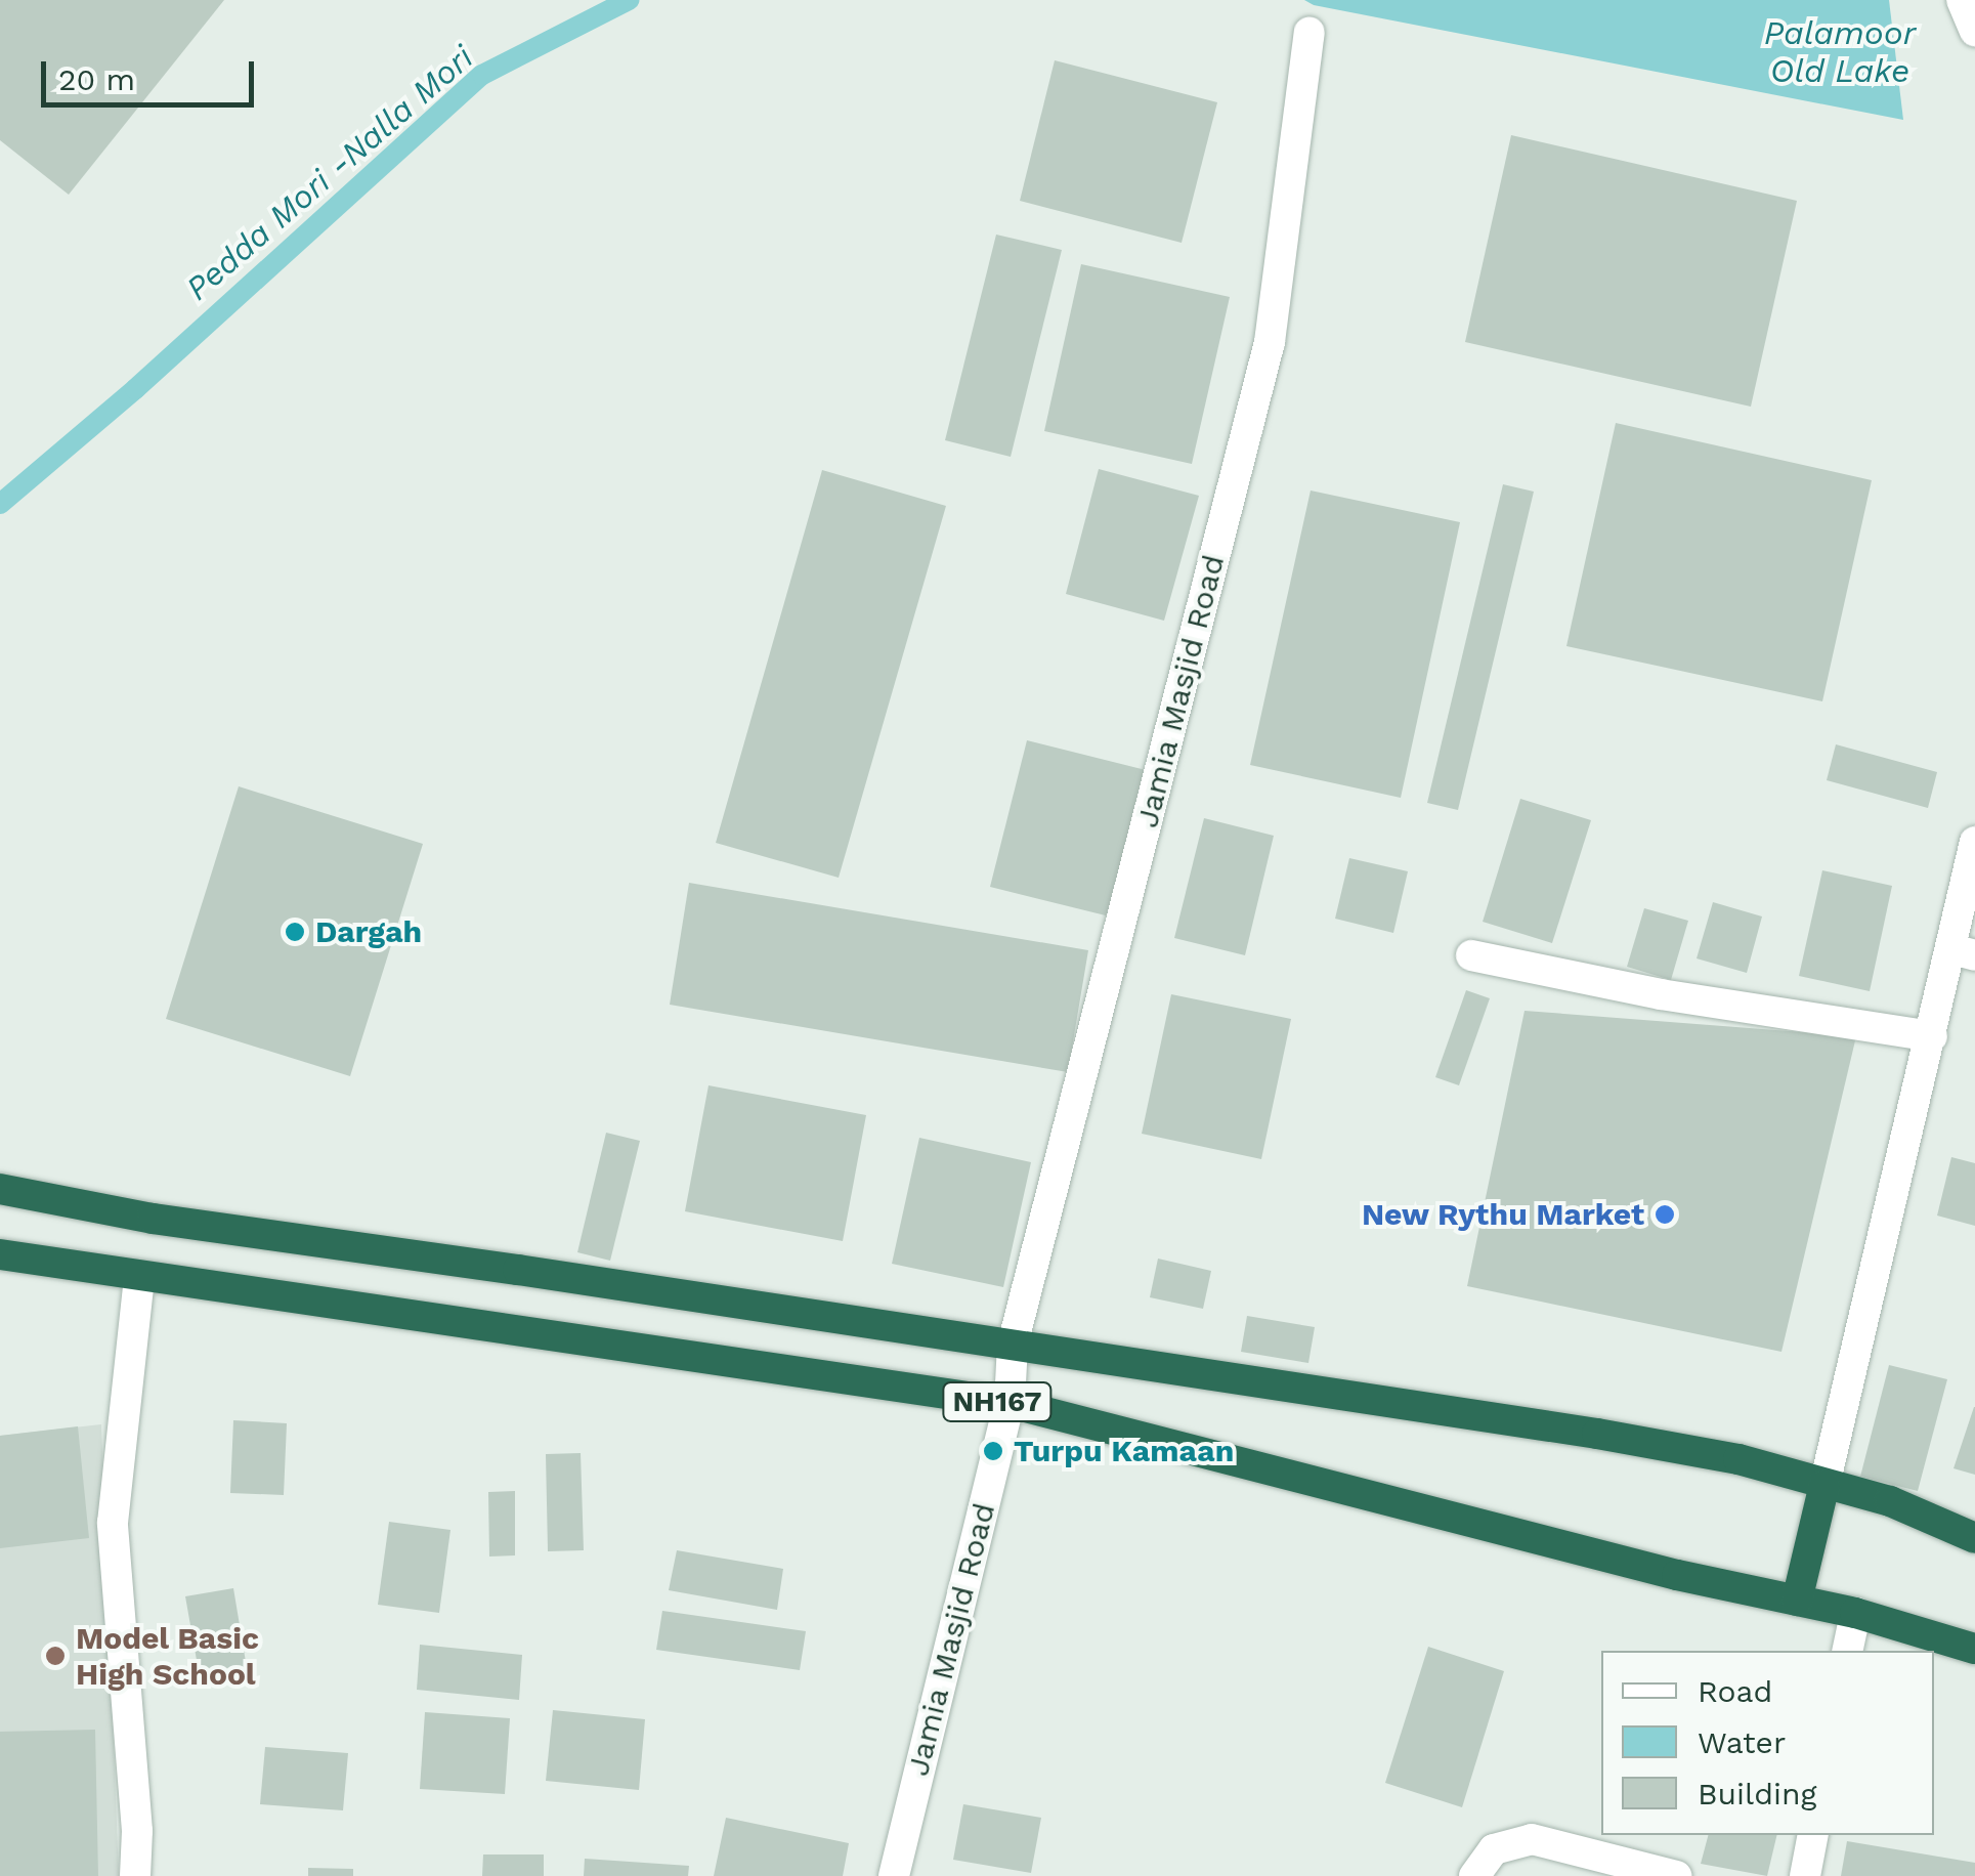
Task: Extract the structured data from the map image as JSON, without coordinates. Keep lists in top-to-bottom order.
{
  "streets": {
    "highway": ["NH167"],
    "street": ["Jamia Masjid Road"]
  },
  "crossings": [
    ["Jamia Masjid Road", "NH167"]
  ],
  "water": ["Palamoor Old Lake", "Pedda Mori -Nalla Mori"],
  "places": [
    "Dargah",
    "New Rythu Market",
    "Turpu Kamaan",
    "Model Basic High School"
  ],
  "legend": ["Road", "Water", "Building"],
  "scale_bar": "20 m"
}
